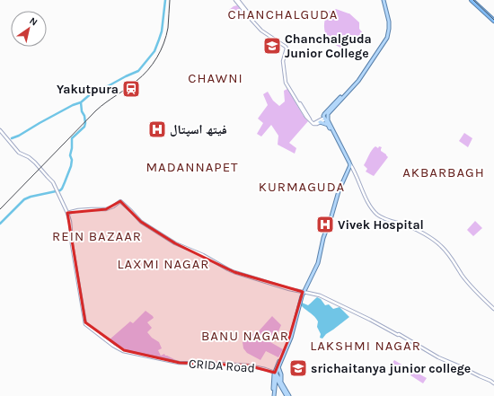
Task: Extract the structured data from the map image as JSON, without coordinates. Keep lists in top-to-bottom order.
{
  "streets": {
    "main road": ["CRIDA Road"]
  },
  "districts": [
    "CHANCHALGUDA",
    "CHAWNI",
    "MADANNAPET",
    "AKBARBAGH",
    "KURMAGUDA",
    "REIN BAZAAR",
    "LAXMI NAGAR",
    "BANU NAGAR",
    "LAKSHMI NAGAR"
  ],
  "places": {
    "school or university": ["Chanchalguda Junior College", "srichaitanya junior college"],
    "station": ["Yakutpura"],
    "hospital": ["فیتھ اسپتال", "Vivek Hospital"]
  },
  "north": "top right"
}
